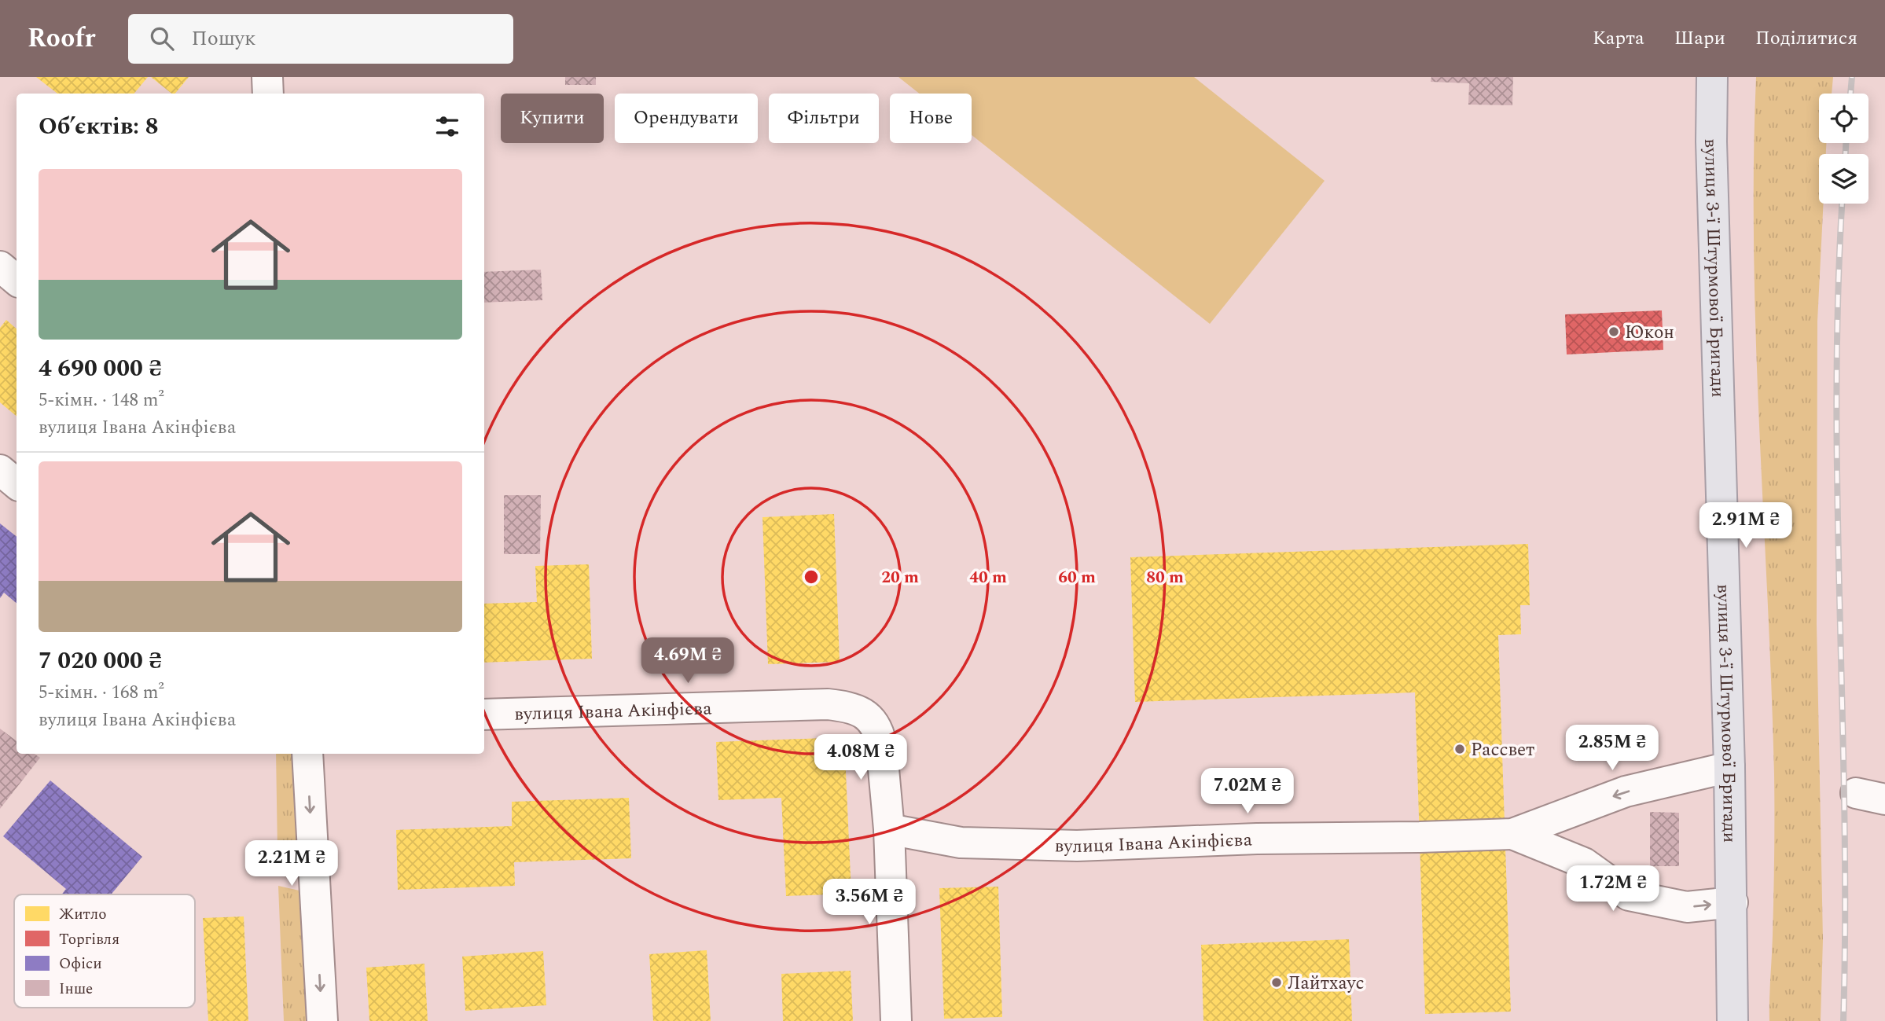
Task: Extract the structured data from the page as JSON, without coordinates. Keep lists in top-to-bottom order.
{
  "streets": {
    "main road": ["вулиця 3-ї Штурмової Бригади"],
    "street": ["вулиця Івана Акінфієва"]
  },
  "places": ["Юкон", "Рассвет", "Лайтхаус"],
  "legend": [
    "Житло",
    "Торгівля",
    "Офіси",
    "Інше"
  ],
  "page": {
    "header": "Roofr",
    "search": "Пошук",
    "nav": ["Карта", "Шари", "Поділитися"],
    "chip": [
      "Купити",
      "Орендувати",
      "Фільтри",
      "Нове"
    ],
    "heading": "Об’єктів: 8",
    "list": [
      {
        "name": "4 690 000 ₴",
        "note": "5-кімн. · 148 m² · вулиця Івана Акінфієва"
      },
      {
        "name": "7 020 000 ₴",
        "note": "5-кімн. · 168 m² · вулиця Івана Акінфієва"
      }
    ],
    "price": [
      "2.91M ₴",
      "4.69M ₴",
      "2.85M ₴",
      "4.08M ₴",
      "7.02M ₴",
      "2.21M ₴",
      "1.72M ₴",
      "3.56M ₴"
    ]
  },
  "rings": [
    "20 m",
    "40 m",
    "60 m",
    "80 m"
  ]
}
